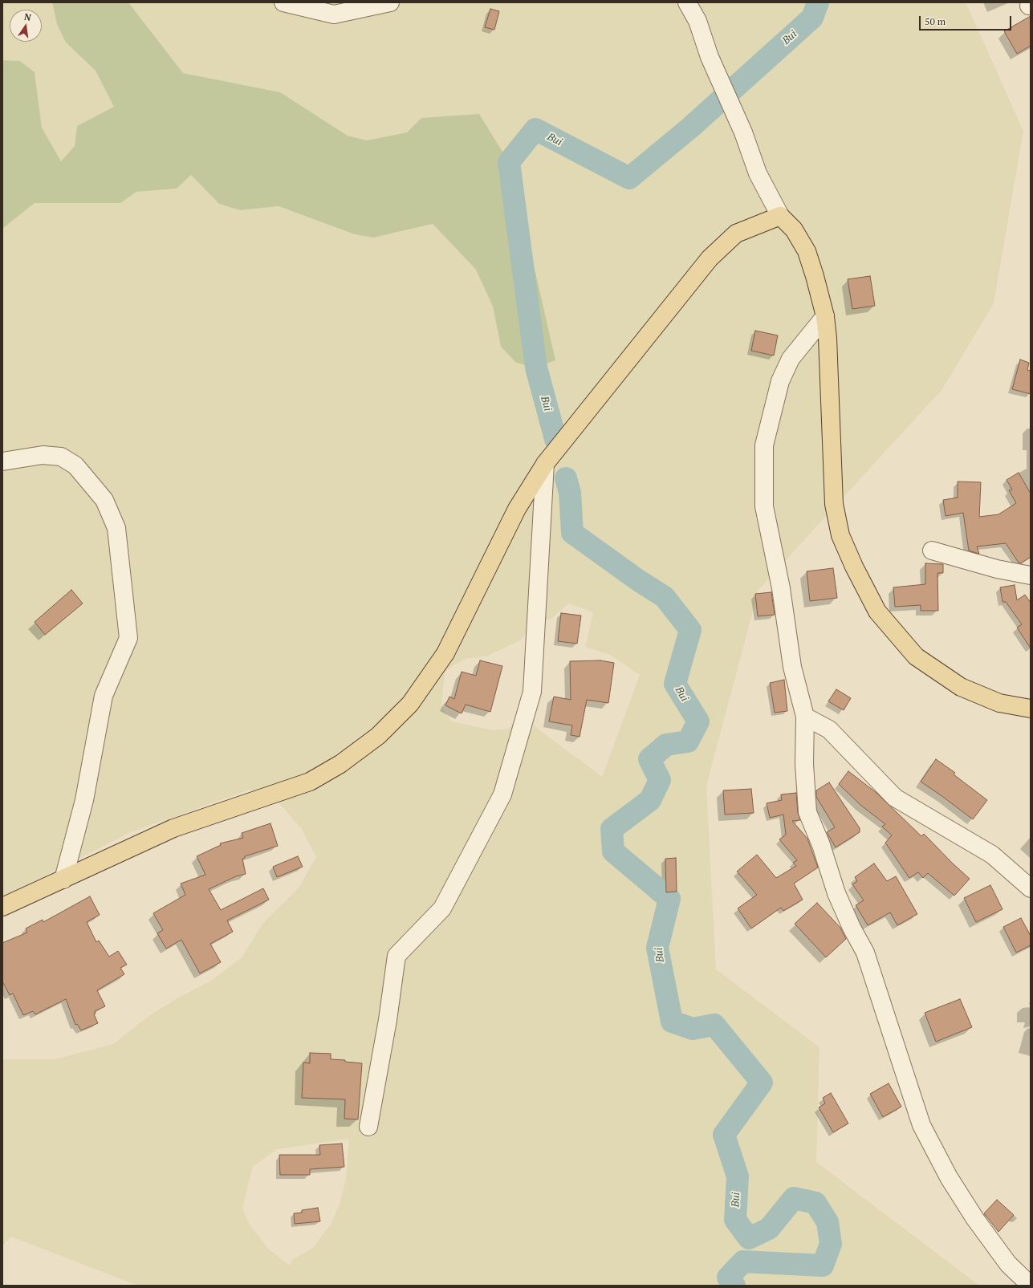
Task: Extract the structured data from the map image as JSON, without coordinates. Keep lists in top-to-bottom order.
{
  "water": ["Bui"],
  "scale_bar": "50 m",
  "north": "top"
}
